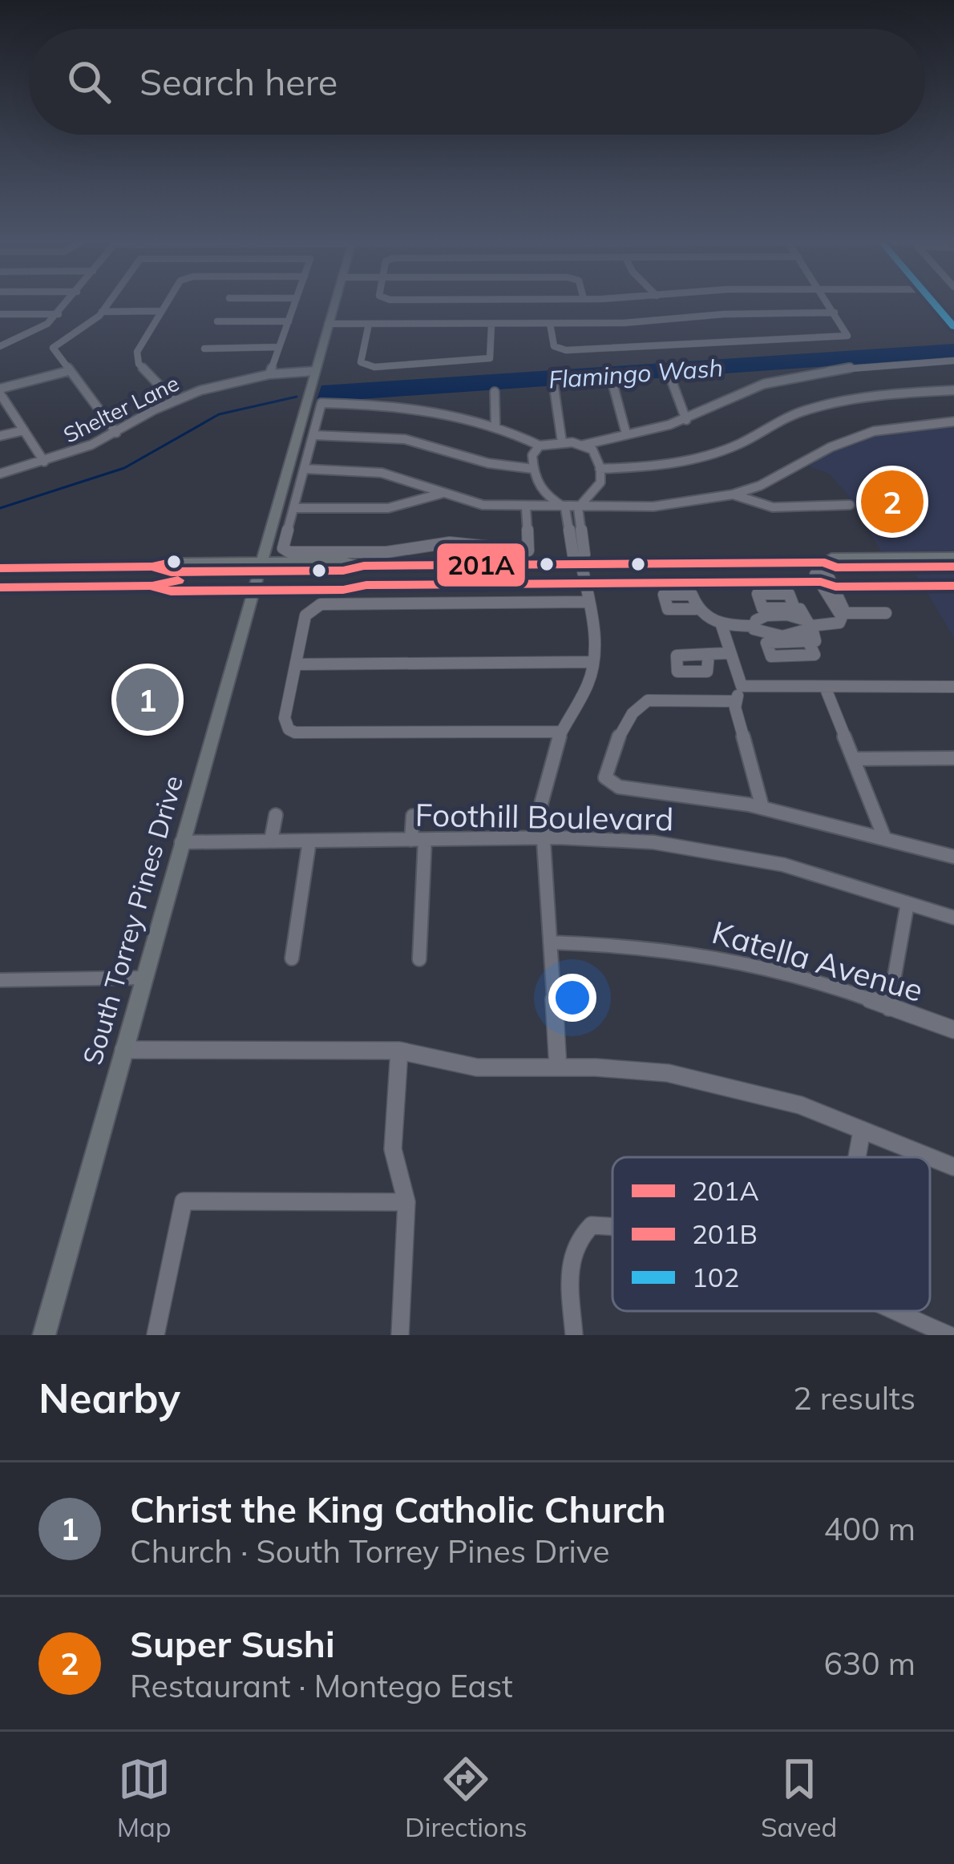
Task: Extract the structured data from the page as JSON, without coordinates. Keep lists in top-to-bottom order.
{
  "streets": {
    "main road": ["South Torrey Pines Drive"],
    "street": ["Shelter Lane", "Foothill Boulevard", "Katella Avenue"]
  },
  "crossings": [
    ["Shelter Lane", "South Torrey Pines Drive"],
    ["Foothill Boulevard", "South Torrey Pines Drive"]
  ],
  "water": ["Flamingo Wash"],
  "lines": ["transit line 102", "transit line 201A", "transit line 201B"],
  "legend": ["201A", "201B", "102"],
  "page": {
    "search": "Search here",
    "pins": ["2", "1"],
    "heading": ["Nearby", "2 results"],
    "list": [
      {
        "mark": "1",
        "name": "Christ the King Catholic Church",
        "note": "Church · South Torrey Pines Drive",
        "value": "400 m"
      },
      {
        "mark": "2",
        "name": "Super Sushi",
        "note": "Restaurant · Montego East",
        "value": "630 m"
      }
    ],
    "nav": ["Map", "Directions", "Saved"]
  }
}
